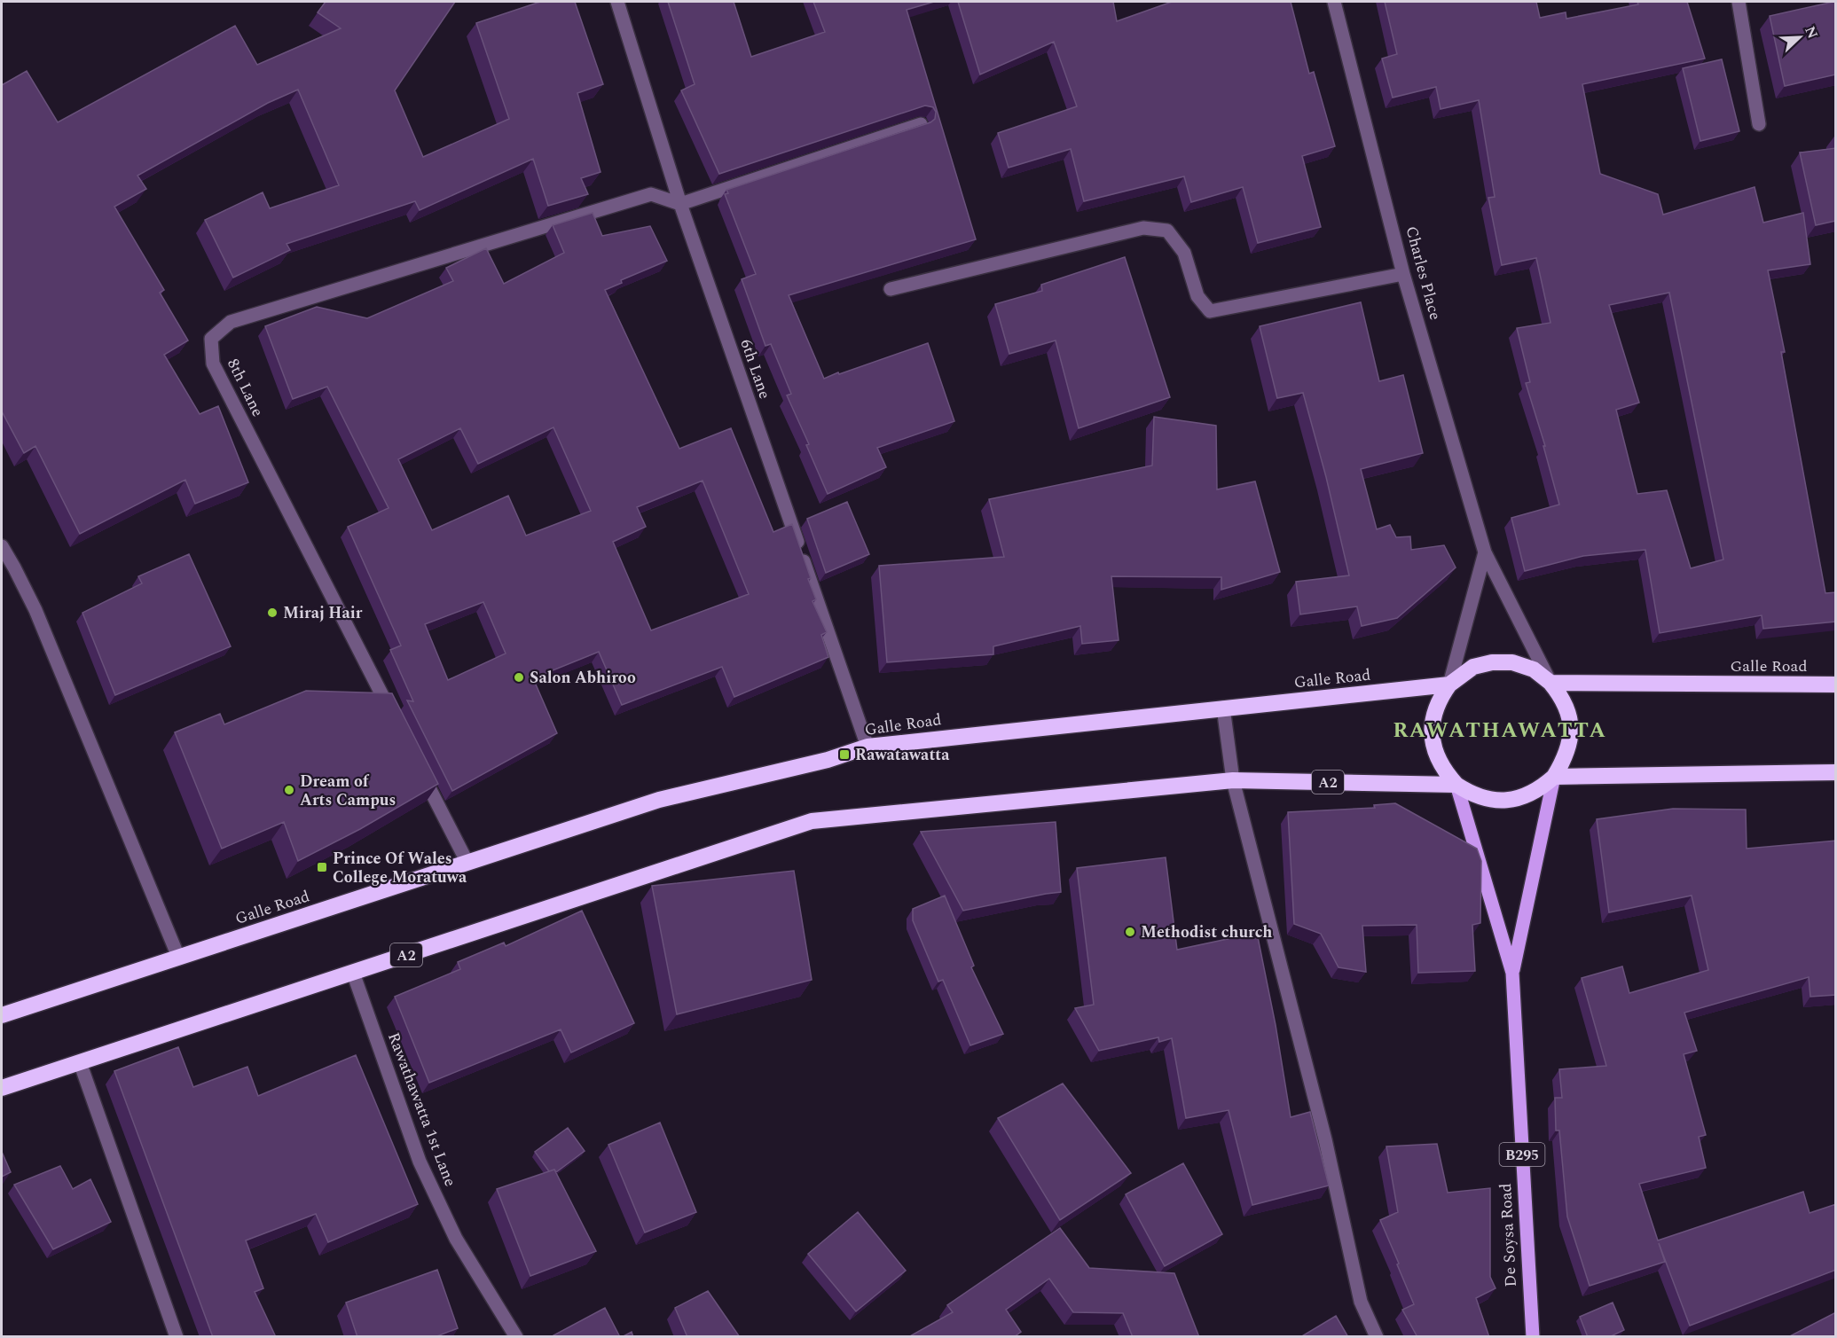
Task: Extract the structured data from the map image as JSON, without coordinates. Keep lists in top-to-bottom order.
{
  "streets": {
    "highway": [
      "Galle Road",
      "A2",
      "B295",
      "De Soysa Road"
    ],
    "street": [
      "Charles Place",
      "6th Lane",
      "8th Lane",
      "Rawathawatta 1st Lane"
    ]
  },
  "crossings": [
    ["Charles Place", "Galle Road"],
    ["Charles Place", "A2"],
    ["Charles Place", "De Soysa Road"],
    ["6th Lane", "8th Lane"],
    ["6th Lane", "Galle Road"],
    ["Galle Road", "A2"],
    ["Galle Road", "De Soysa Road"],
    ["A2", "Rawathawatta 1st Lane"],
    ["A2", "De Soysa Road"]
  ],
  "districts": ["RAWATHAWATTA"],
  "places": {
    "other": [
      "Miraj Hair",
      "Salon Abhiroo",
      "Dream of Arts Campus",
      "Methodist church"
    ],
    "transit": ["Rawatawatta", "Prince Of Wales College Moratuwa"]
  },
  "north": "top right"
}
